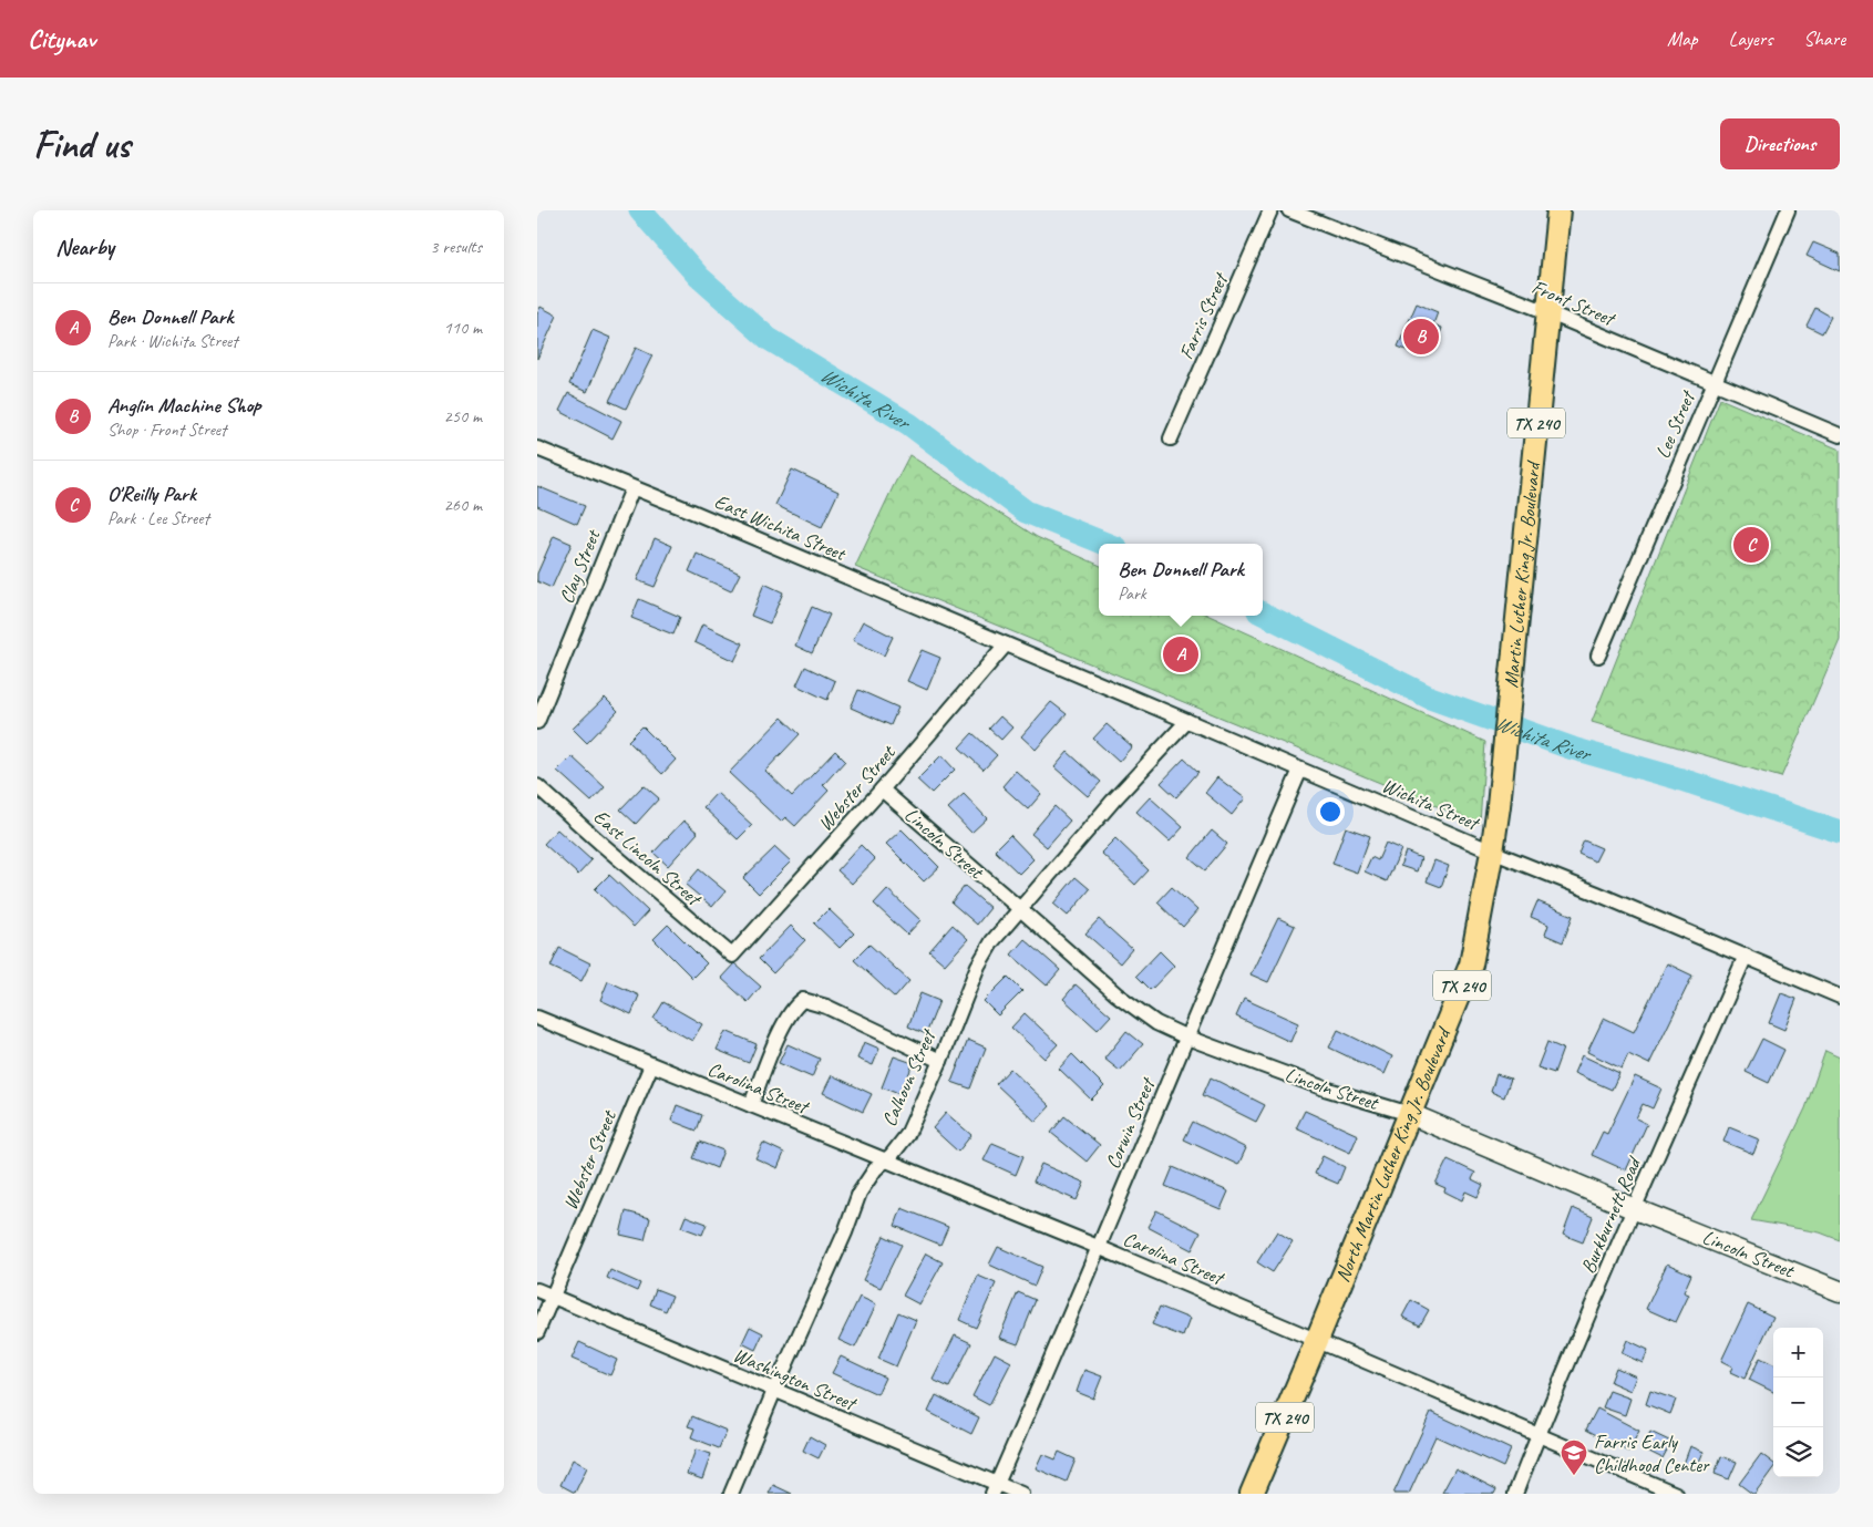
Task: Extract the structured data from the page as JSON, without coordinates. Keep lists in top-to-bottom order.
{
  "streets": {
    "main road": [
      "TX 240",
      "Martin Luther King Jr. Boulevard",
      "Lincoln Street",
      "North Martin Luther King Jr. Boulevard"
    ],
    "street": [
      "Front Street",
      "Farris Street",
      "Lee Street",
      "East Wichita Street",
      "Clay Street",
      "Webster Street",
      "Wichita Street",
      "East Lincoln Street",
      "Calhoun Street",
      "Carolina Street",
      "Corwin Street",
      "Burkburnett Road",
      "Washington Street"
    ]
  },
  "crossings": [
    ["Front Street", "Lee Street"],
    ["Front Street", "Martin Luther King Jr. Boulevard"],
    ["East Wichita Street", "Clay Street"],
    ["East Wichita Street", "Webster Street"],
    ["East Wichita Street", "Wichita Street"],
    ["Martin Luther King Jr. Boulevard", "North Martin Luther King Jr. Boulevard"],
    ["Webster Street", "Wichita Street"],
    ["Webster Street", "Lincoln Street"],
    ["Webster Street", "East Lincoln Street"],
    ["Webster Street", "Carolina Street"],
    ["Webster Street", "Washington Street"],
    ["Wichita Street", "Calhoun Street"],
    ["Wichita Street", "Corwin Street"],
    ["Wichita Street", "North Martin Luther King Jr. Boulevard"],
    ["Wichita Street", "Burkburnett Road"],
    ["Lincoln Street", "Calhoun Street"],
    ["Lincoln Street", "Corwin Street"],
    ["Lincoln Street", "North Martin Luther King Jr. Boulevard"],
    ["Lincoln Street", "Burkburnett Road"],
    ["Calhoun Street", "Carolina Street"],
    ["Calhoun Street", "Washington Street"],
    ["Carolina Street", "Corwin Street"],
    ["Carolina Street", "North Martin Luther King Jr. Boulevard"],
    ["Carolina Street", "Burkburnett Road"],
    ["Corwin Street", "Washington Street"]
  ],
  "water": ["Wichita River"],
  "places": {
    "school or university": ["Farris Early Childhood Center"]
  },
  "page": {
    "header": "Citynav",
    "nav": ["Map", "Layers", "Share"],
    "buttons": "Directions",
    "title": "Find us",
    "heading": ["Nearby", "3 results"],
    "list": [
      {
        "mark": "A",
        "name": "Ben Donnell Park",
        "note": "Park · Wichita Street",
        "value": "110 m"
      },
      {
        "mark": "B",
        "name": "Anglin Machine Shop",
        "note": "Shop · Front Street",
        "value": "250 m"
      },
      {
        "mark": "C",
        "name": "O'Reilly Park",
        "note": "Park · Lee Street",
        "value": "260 m"
      }
    ],
    "pins": ["B", "C", "A"],
    "popup": ["Ben Donnell Park", "Park"],
    "map_buttons": ["+", "−"]
  }
}
